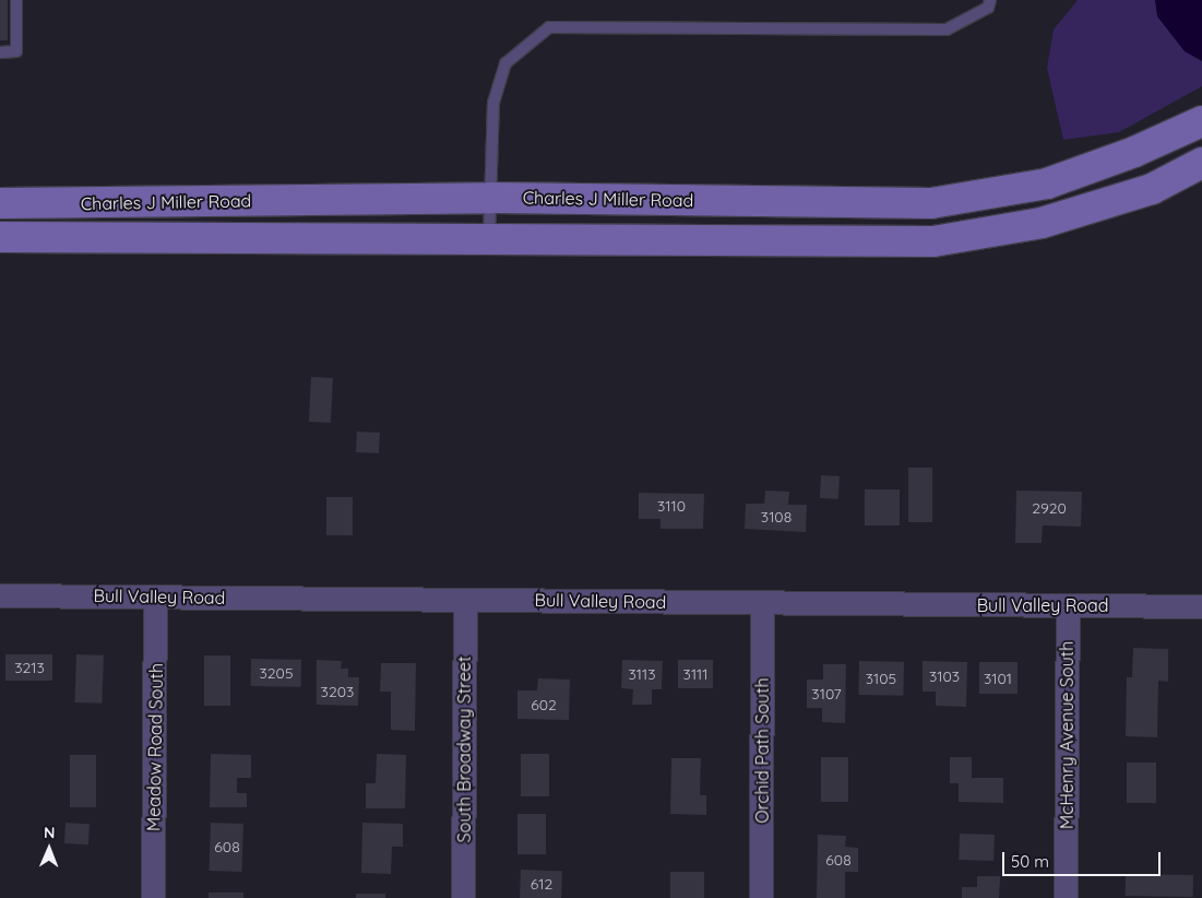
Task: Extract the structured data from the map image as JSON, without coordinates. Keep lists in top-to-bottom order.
{
  "streets": {
    "street": [
      "Charles J Miller Road",
      "Bull Valley Road",
      "McHenry Avenue South",
      "Meadow Road South",
      "South Broadway Street",
      "Orchid Path South"
    ]
  },
  "crossings": [
    ["Bull Valley Road", "McHenry Avenue South"],
    ["Bull Valley Road", "Meadow Road South"],
    ["Bull Valley Road", "South Broadway Street"],
    ["Bull Valley Road", "Orchid Path South"]
  ],
  "house_numbers": [
    "3110",
    "2920",
    "3108",
    "3213",
    "3205",
    "3113",
    "3111",
    "3103",
    "3105",
    "3101",
    "3203",
    "3107",
    "602",
    "608",
    "608",
    "612"
  ],
  "scale_bar": "50 m",
  "north": "top"
}
